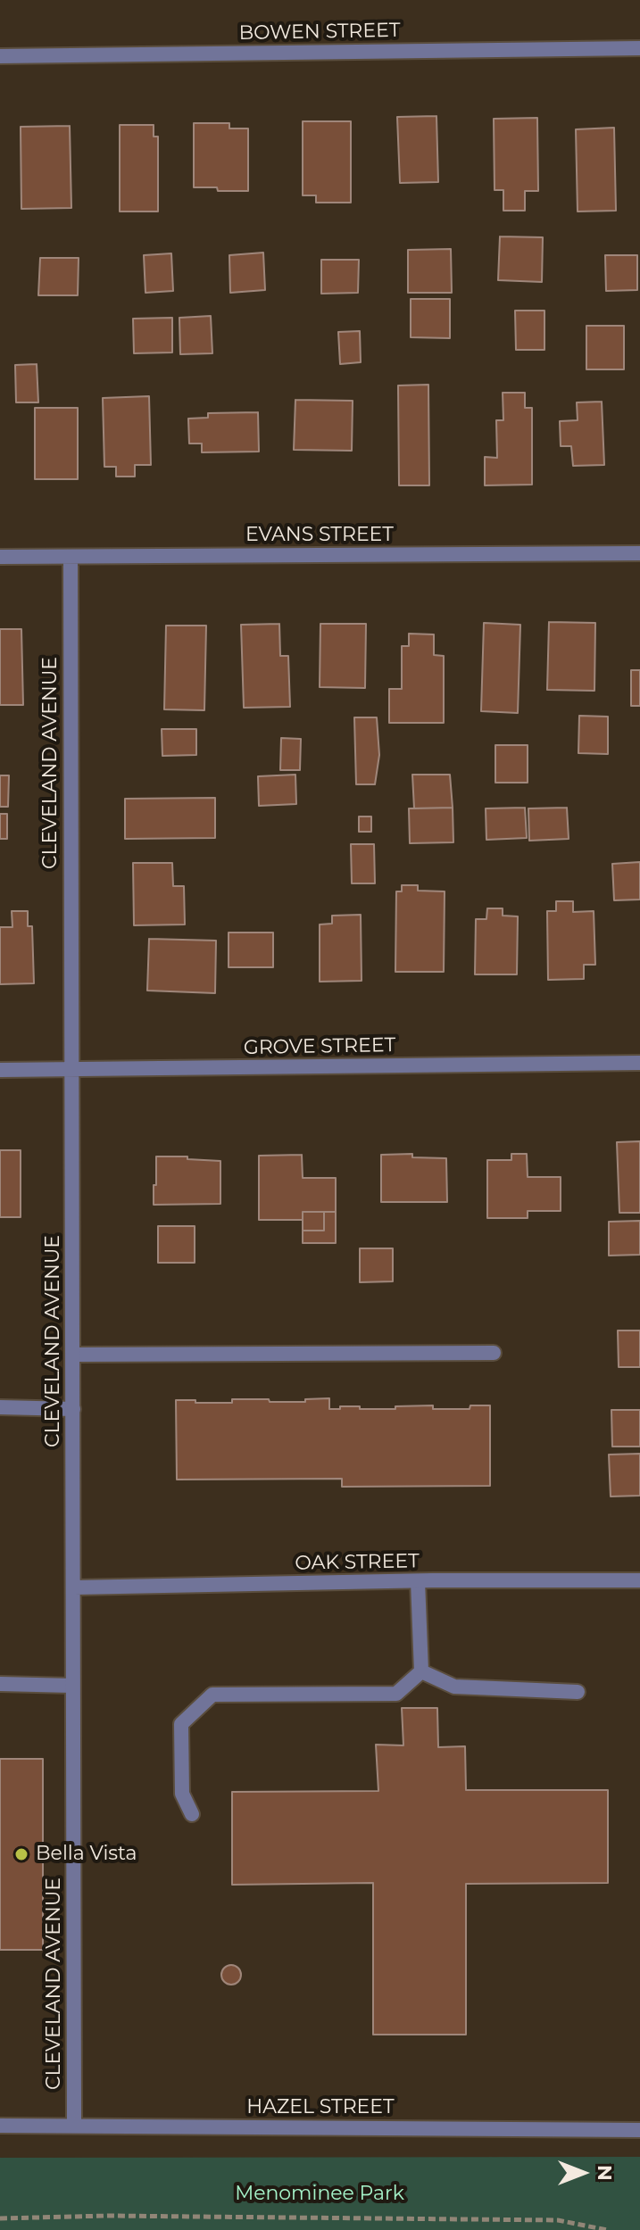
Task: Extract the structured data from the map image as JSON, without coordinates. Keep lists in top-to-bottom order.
{
  "streets": {
    "street": [
      "BOWEN STREET",
      "EVANS STREET",
      "CLEVELAND AVENUE",
      "GROVE STREET",
      "OAK STREET",
      "HAZEL STREET"
    ]
  },
  "crossings": [
    ["EVANS STREET", "CLEVELAND AVENUE"],
    ["CLEVELAND AVENUE", "GROVE STREET"],
    ["CLEVELAND AVENUE", "OAK STREET"],
    ["CLEVELAND AVENUE", "HAZEL STREET"]
  ],
  "parks": ["Menominee Park"],
  "places": ["Bella Vista"],
  "north": "right"
}
